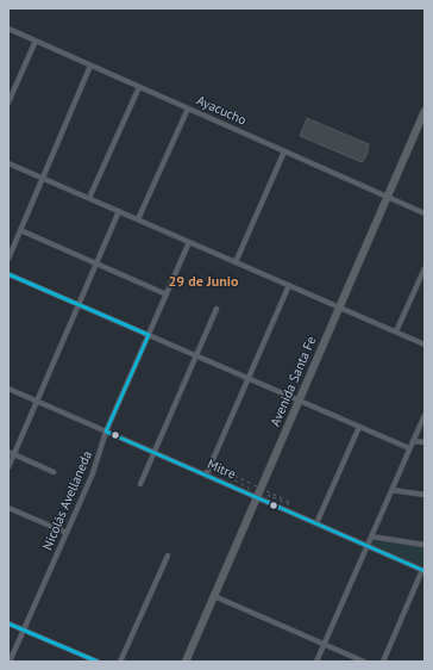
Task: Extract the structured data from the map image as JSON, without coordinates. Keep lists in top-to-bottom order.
{
  "streets": {
    "main road": ["Avenida Santa Fe"],
    "street": ["Ayacucho", "Mitre", "Nicolás Avellaneda"]
  },
  "crossings": [
    ["Ayacucho", "Avenida Santa Fe"],
    ["Avenida Santa Fe", "Mitre"],
    ["Mitre", "Nicolás Avellaneda"]
  ],
  "districts": ["29 de Junio"]
}
